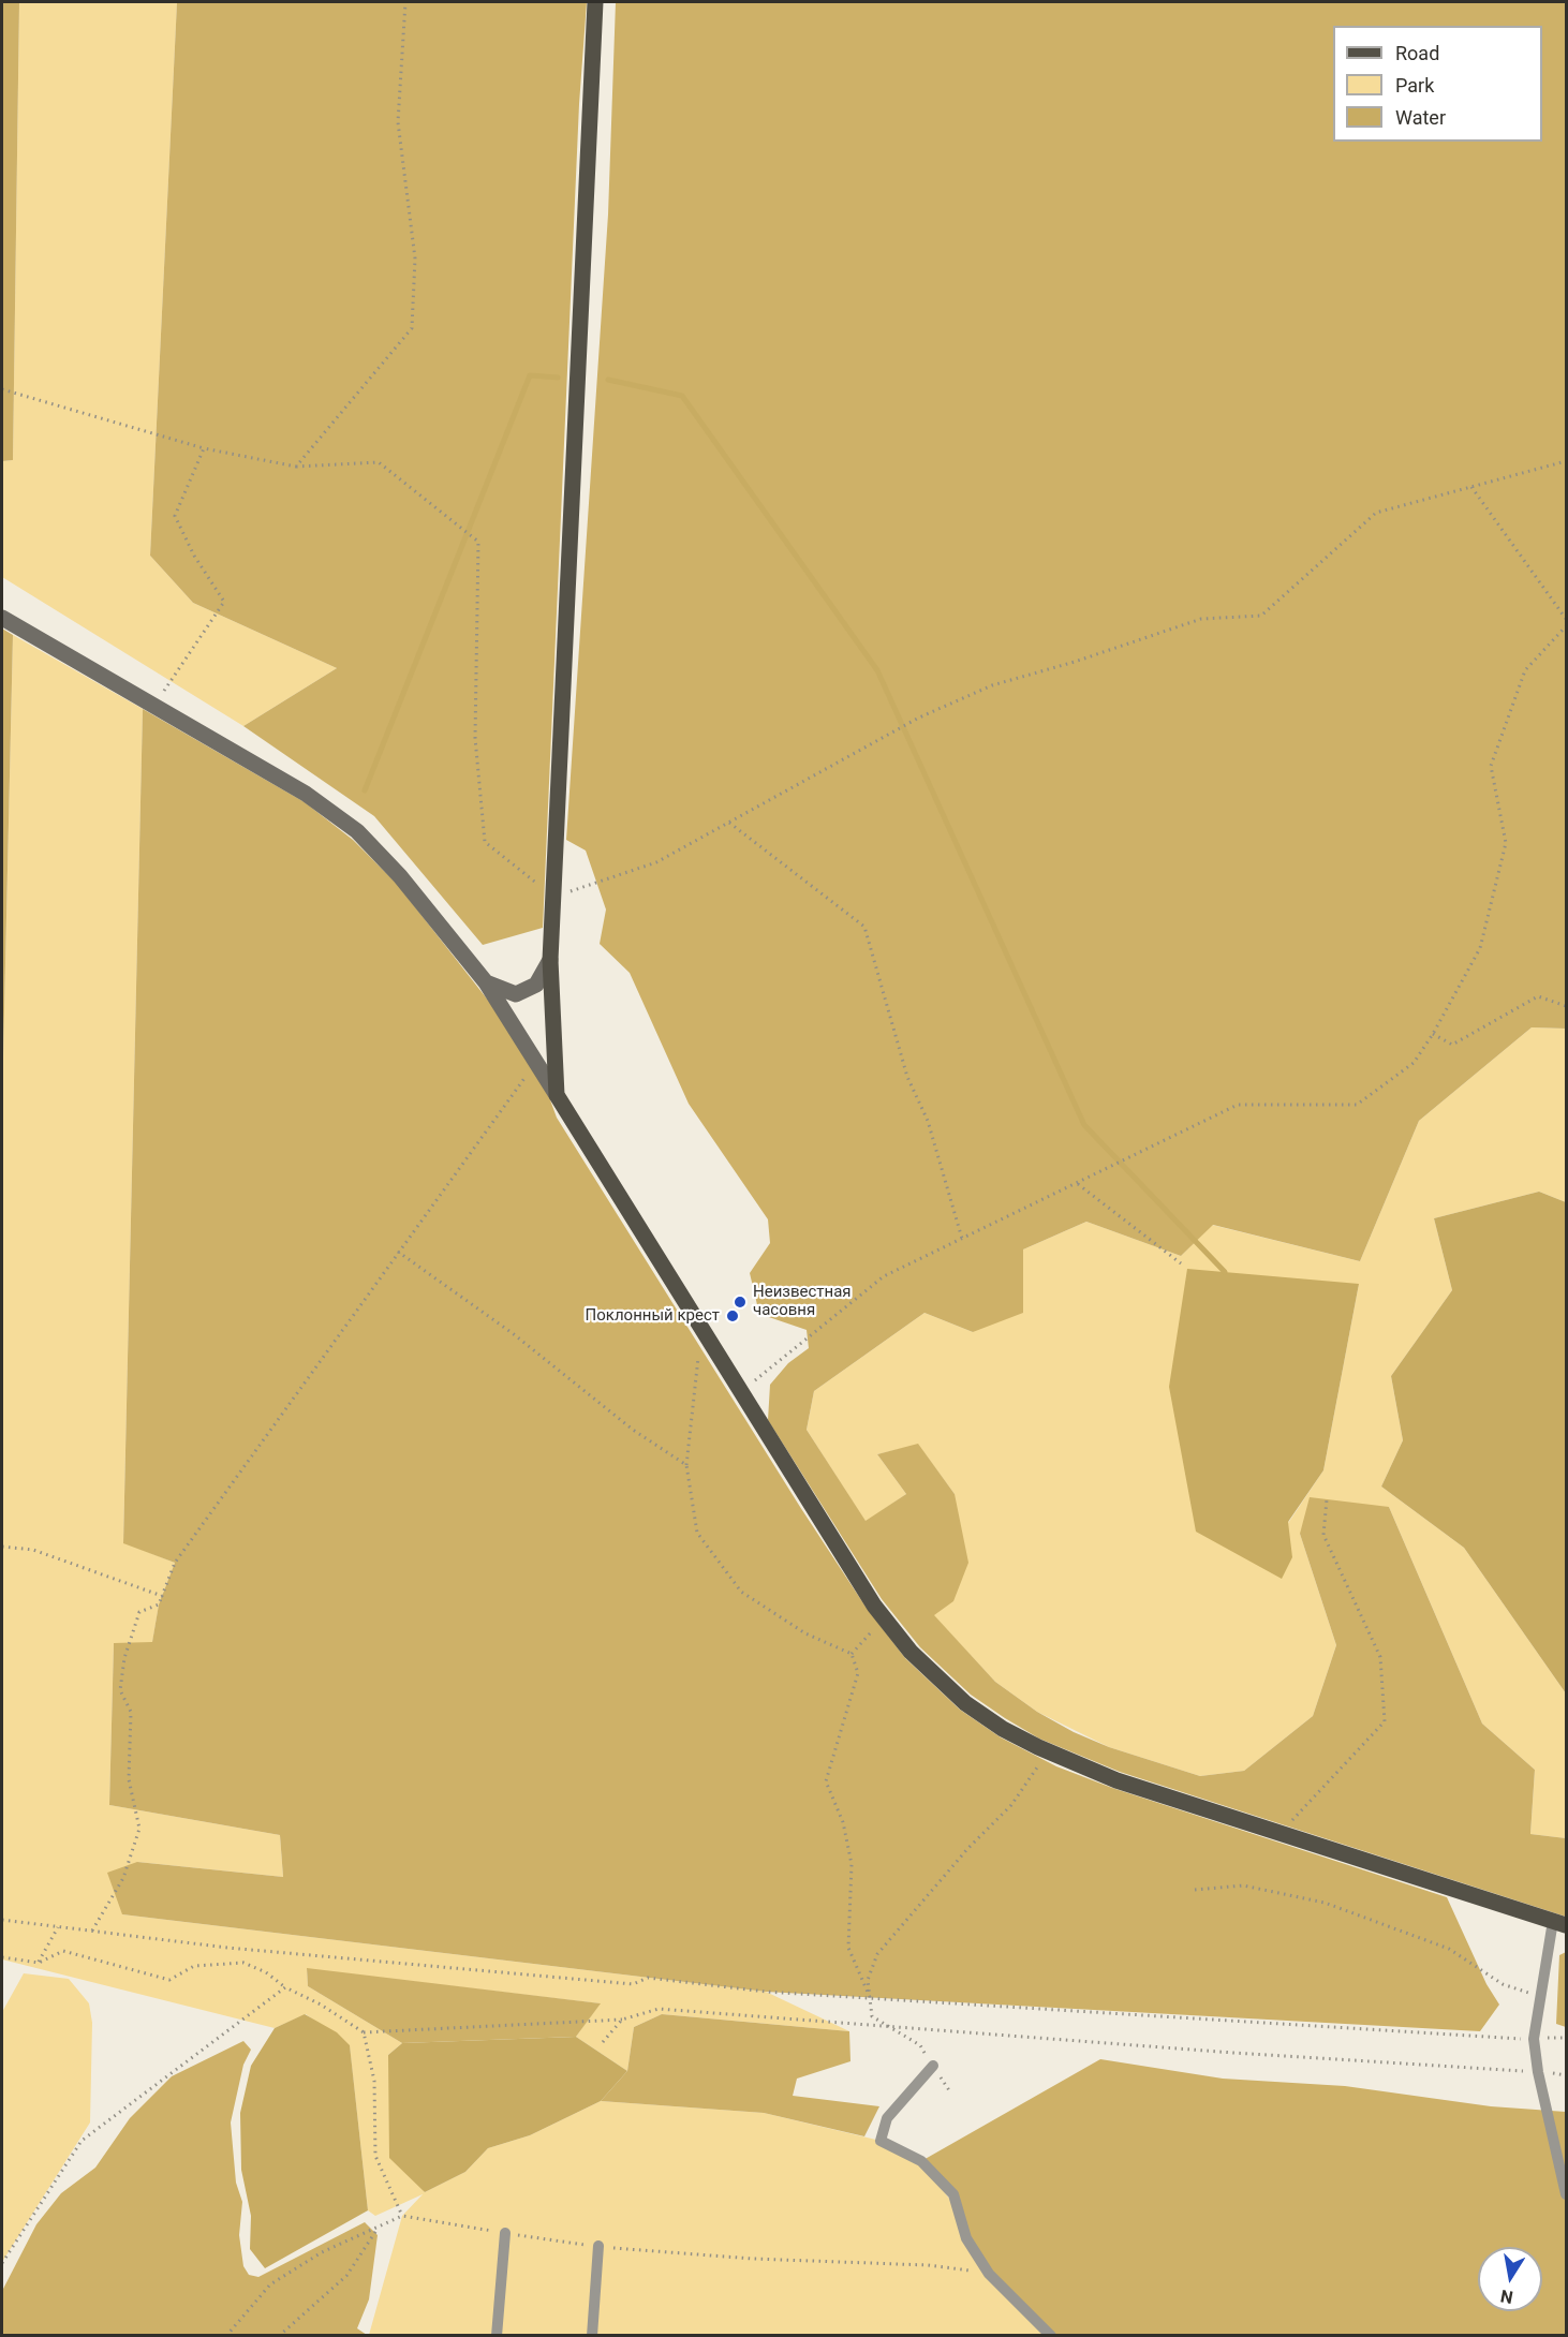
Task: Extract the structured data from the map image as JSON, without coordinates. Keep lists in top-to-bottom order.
{
  "places": ["Неизвестная часовня", "Поклонный крест"],
  "legend": ["Road", "Park", "Water"],
  "north": "bottom"
}
